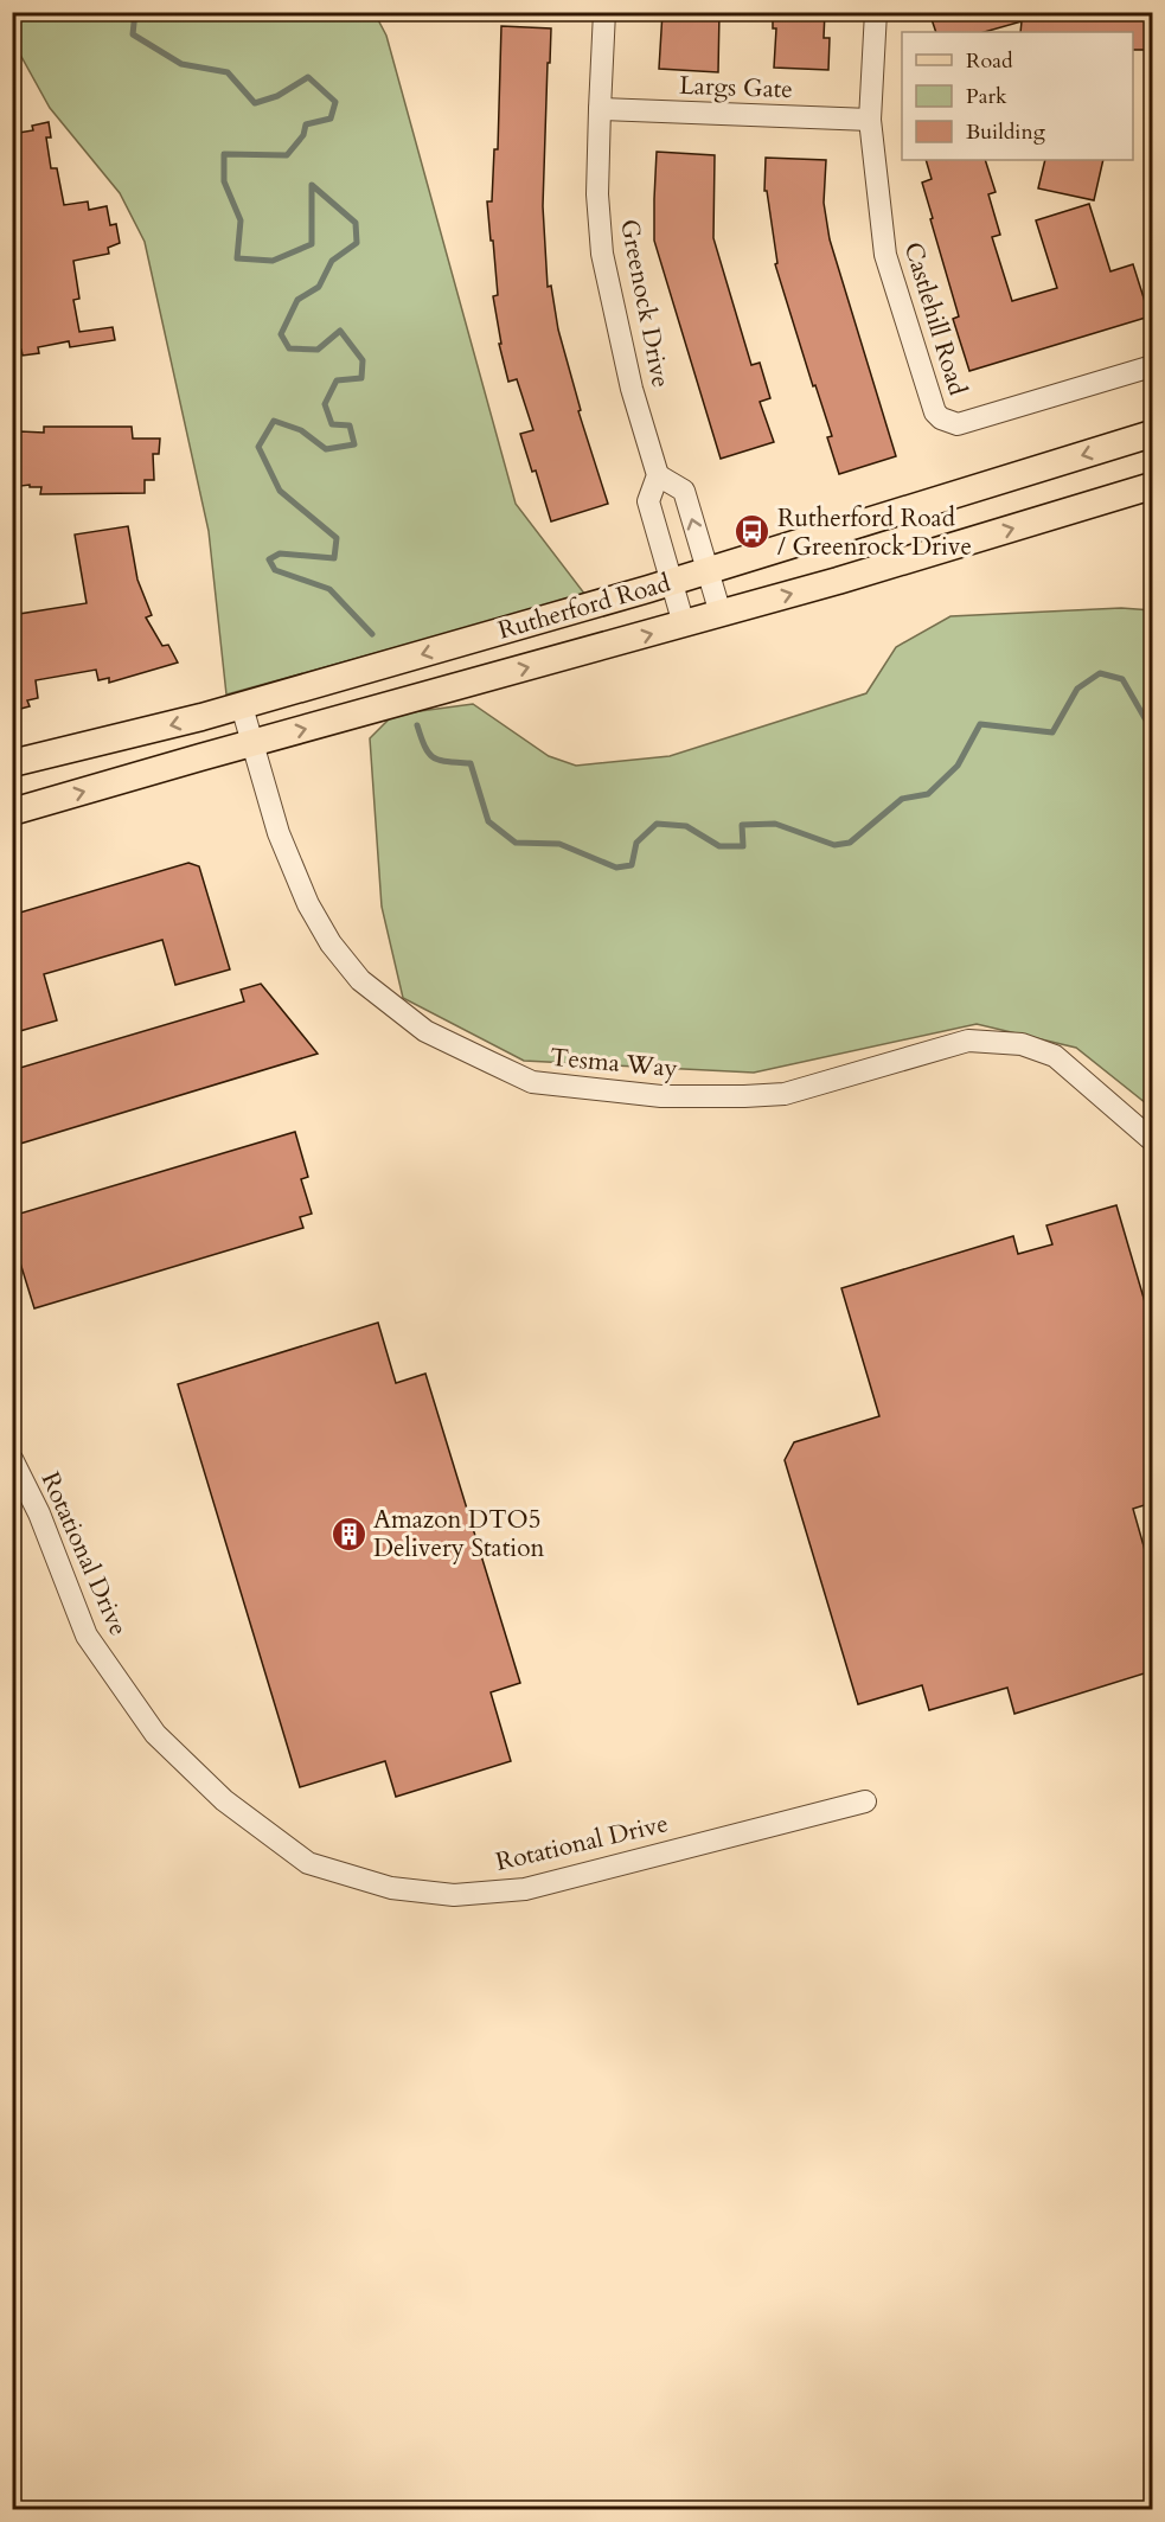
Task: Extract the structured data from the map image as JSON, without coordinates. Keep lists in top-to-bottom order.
{
  "streets": {
    "main road": ["Rutherford Road"],
    "street": [
      "Largs Gate",
      "Greenock Drive",
      "Castlehill Road",
      "Tesma Way",
      "Rotational Drive"
    ]
  },
  "crossings": [
    ["Largs Gate", "Greenock Drive"],
    ["Largs Gate", "Castlehill Road"],
    ["Greenock Drive", "Rutherford Road"],
    ["Rutherford Road", "Tesma Way"]
  ],
  "places": {
    "bus stop": ["Rutherford Road / Greenrock Drive"],
    "building": ["Amazon DTO5 Delivery Station"]
  },
  "legend": ["Road", "Park", "Building"]
}
